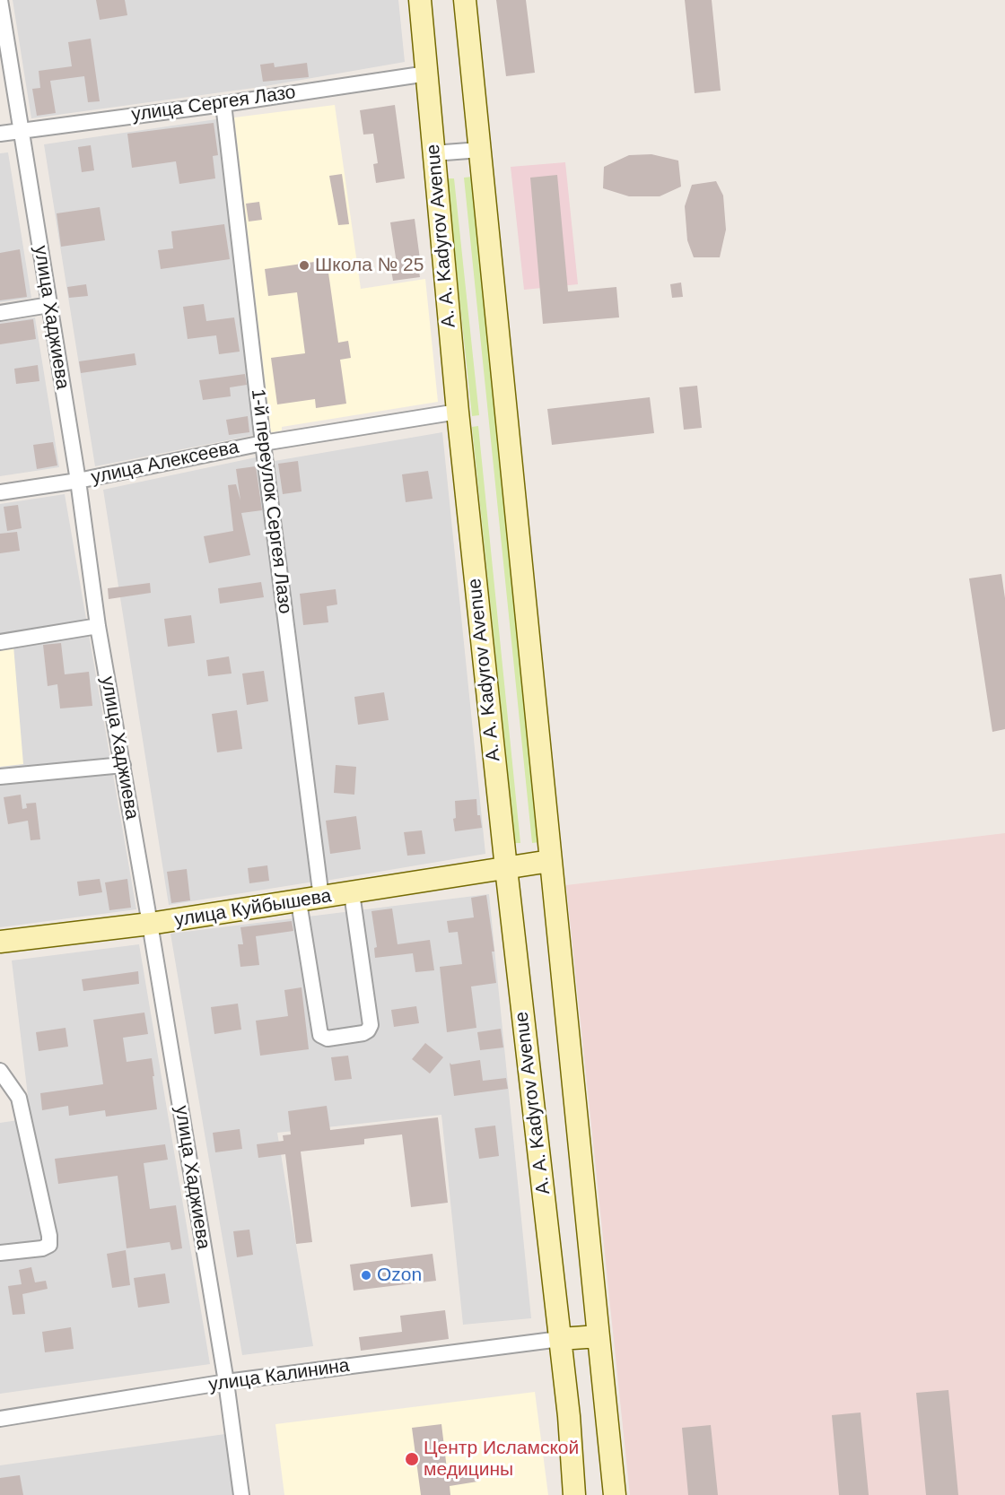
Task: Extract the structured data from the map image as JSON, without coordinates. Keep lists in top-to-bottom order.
{
  "streets": {
    "street": [
      "улица Сергея Лазо",
      "A. A. Kadyrov Avenue",
      "улица Хаджиева",
      "улица Алексеева",
      "1-й переулок Сергея Лазо",
      "улица Куйбышева",
      "улица Калинина"
    ]
  },
  "crossings": [
    ["улица Сергея Лазо", "A. A. Kadyrov Avenue"],
    ["улица Сергея Лазо", "улица Хаджиева"],
    ["улица Сергея Лазо", "1-й переулок Сергея Лазо"],
    ["A. A. Kadyrov Avenue", "улица Алексеева"],
    ["A. A. Kadyrov Avenue", "улица Куйбышева"],
    ["A. A. Kadyrov Avenue", "улица Калинина"],
    ["улица Хаджиева", "улица Алексеева"],
    ["улица Хаджиева", "улица Куйбышева"],
    ["улица Хаджиева", "улица Калинина"],
    ["улица Алексеева", "1-й переулок Сергея Лазо"],
    ["1-й переулок Сергея Лазо", "улица Куйбышева"]
  ],
  "places": ["Школа № 25", "Ozon", "Центр Исламской медицины"]
}
